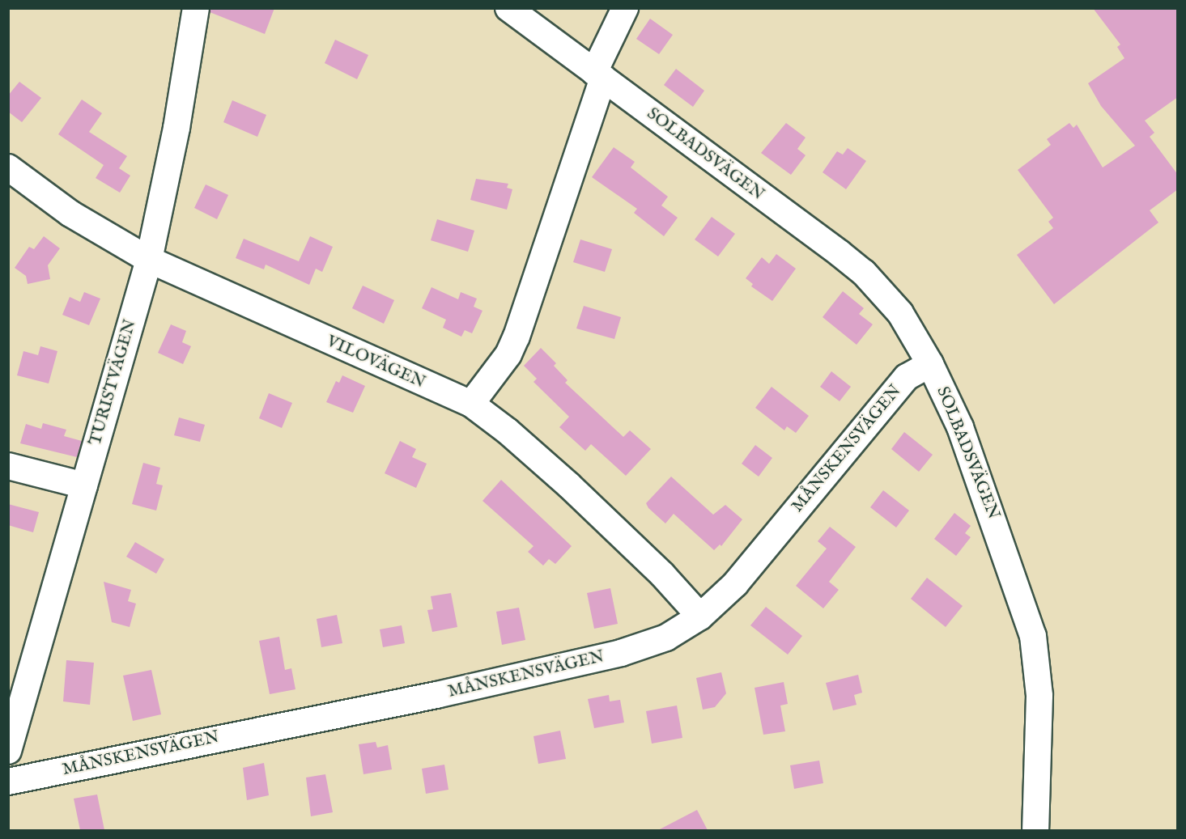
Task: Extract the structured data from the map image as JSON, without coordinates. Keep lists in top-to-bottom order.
{
  "streets": {
    "street": [
      "SOLBADSVÄGEN",
      "VILOVÄGEN",
      "TURISTVÄGEN",
      "MÅNSKENSVÄGEN"
    ]
  },
  "crossings": [
    ["SOLBADSVÄGEN", "MÅNSKENSVÄGEN"],
    ["VILOVÄGEN", "TURISTVÄGEN"],
    ["VILOVÄGEN", "MÅNSKENSVÄGEN"]
  ]
}
